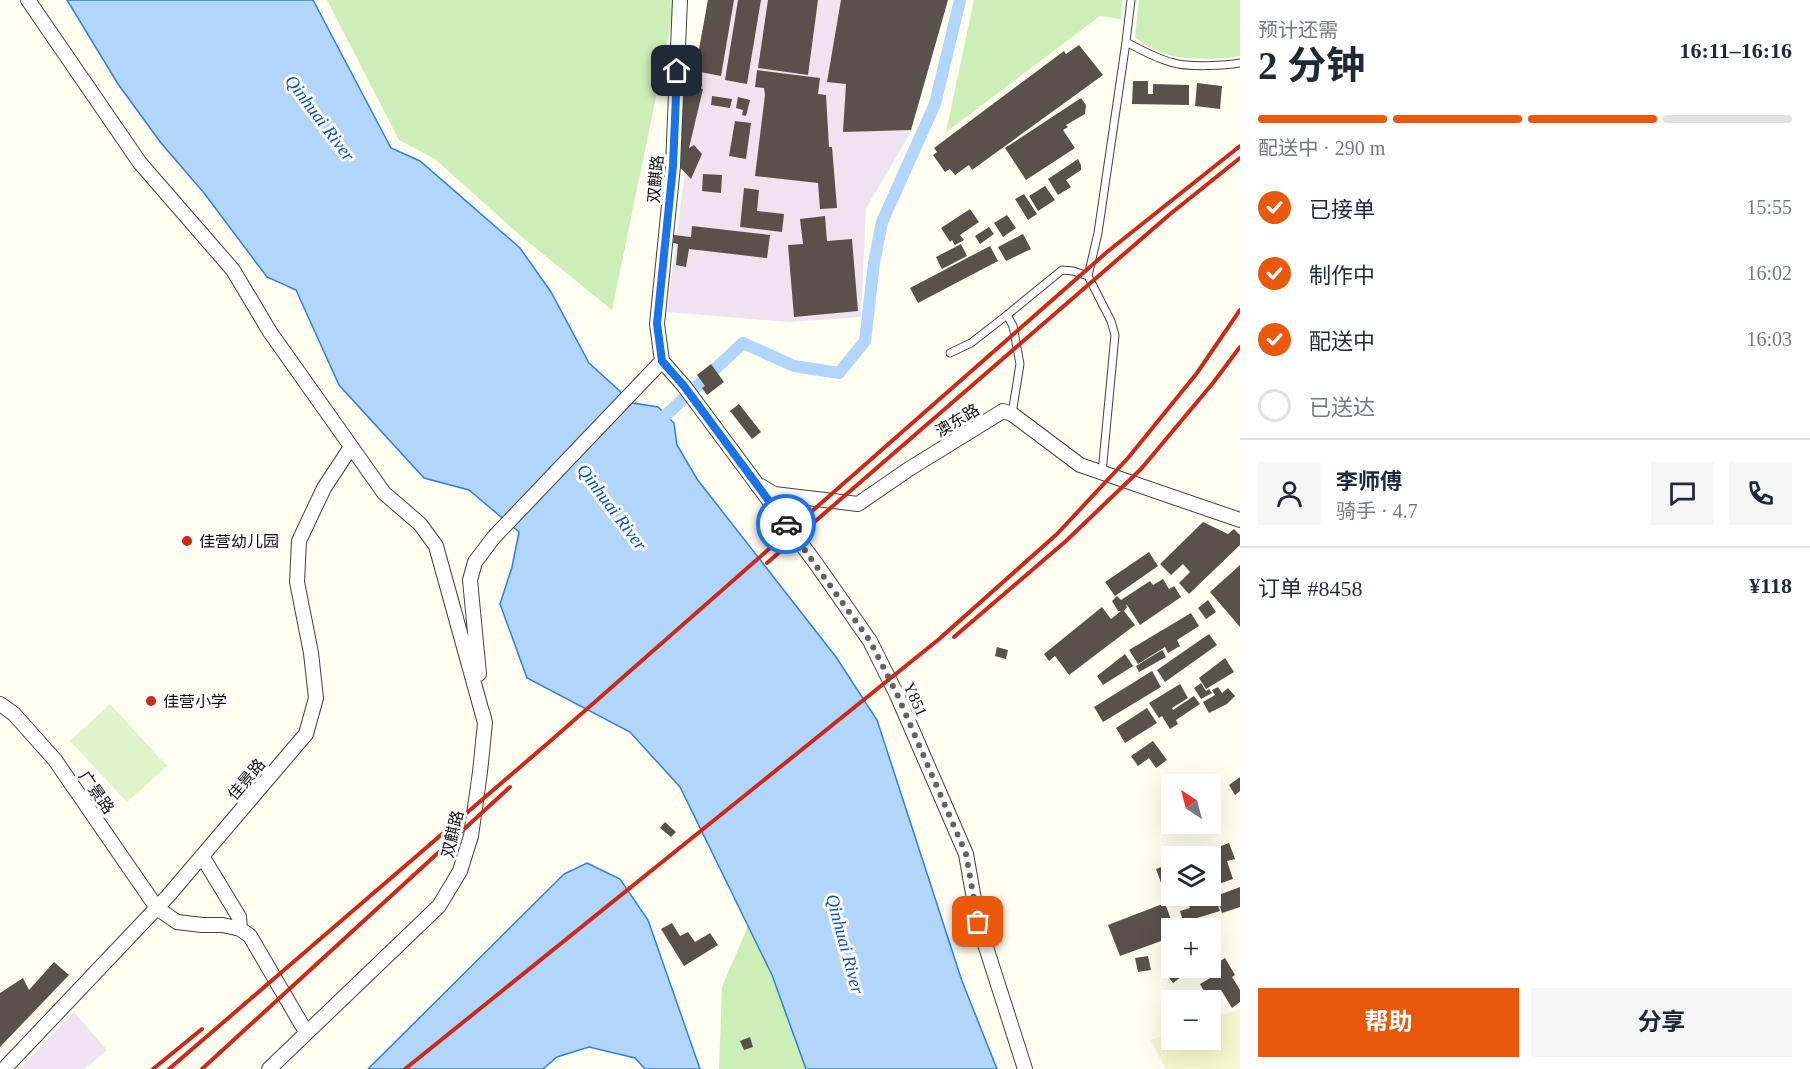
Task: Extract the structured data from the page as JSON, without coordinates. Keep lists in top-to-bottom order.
{
  "streets": {
    "street": [
      "双麒路",
      "澳东路",
      "Y851",
      "佳景路",
      "广景路"
    ]
  },
  "crossings": [
    ["双麒路", "Y851"],
    ["澳东路", "Y851"],
    ["佳景路", "广景路"]
  ],
  "water": ["Qinhuai River"],
  "places": ["佳营幼儿园", "佳营小学"],
  "north": "top left",
  "page": {
    "heading": ["2 分钟", "预计还需", "16:11–16:16"],
    "panel": [
      "李师傅",
      "骑手 · 4.7",
      "订单 #8458",
      "¥118"
    ],
    "bar": "配送中 · 290 m",
    "list": [
      ["已接单", "15:55"],
      ["制作中", "16:02"],
      ["配送中", "16:03"],
      "已送达"
    ],
    "map_buttons": ["+", "−"],
    "buttons": ["帮助", "分享"]
  }
}
